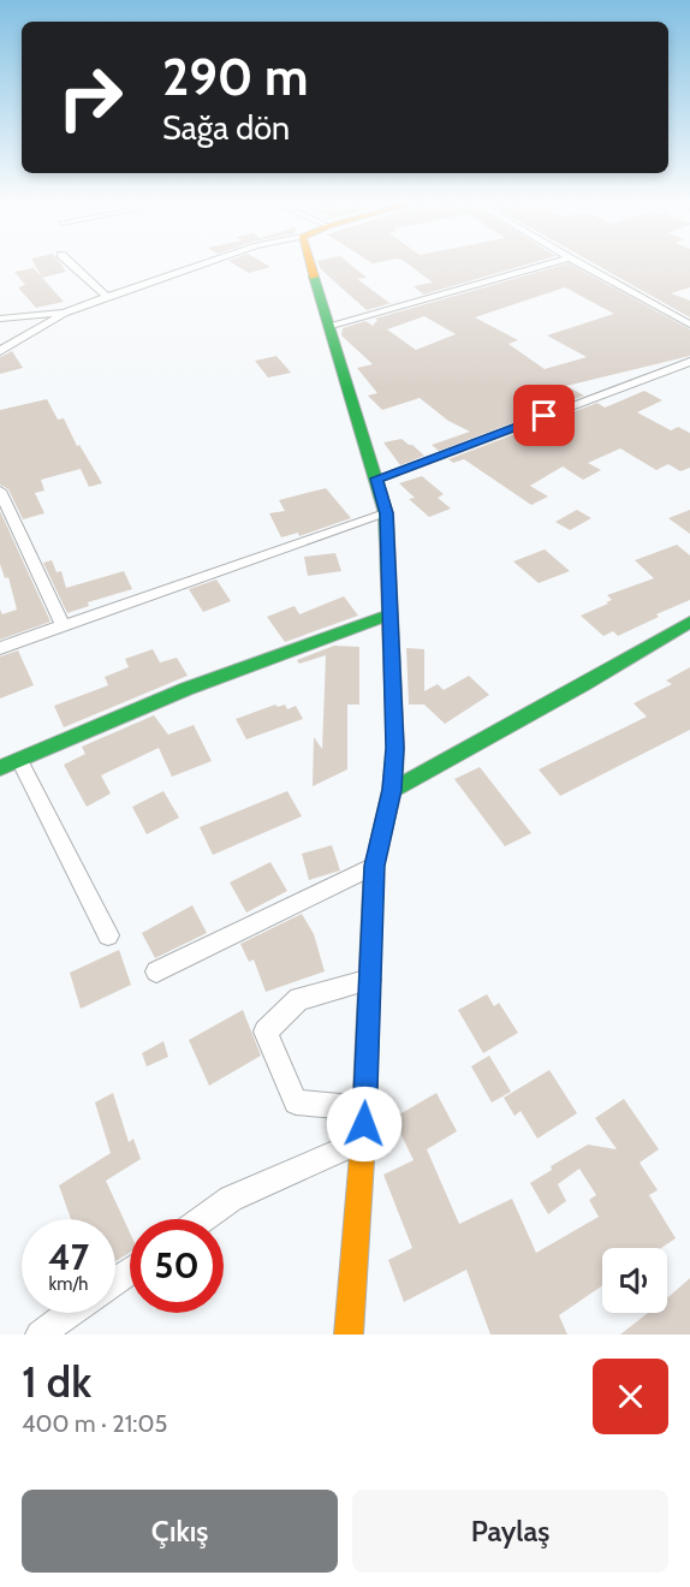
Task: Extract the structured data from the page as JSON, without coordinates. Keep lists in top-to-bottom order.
{
  "page": {
    "turn": ["290 m", "Sağa dön"],
    "speed": "47 km/h",
    "limit": "50",
    "heading": ["1 dk", "400 m · 21:05"],
    "buttons": ["Çıkış", "Paylaş"]
  }
}
